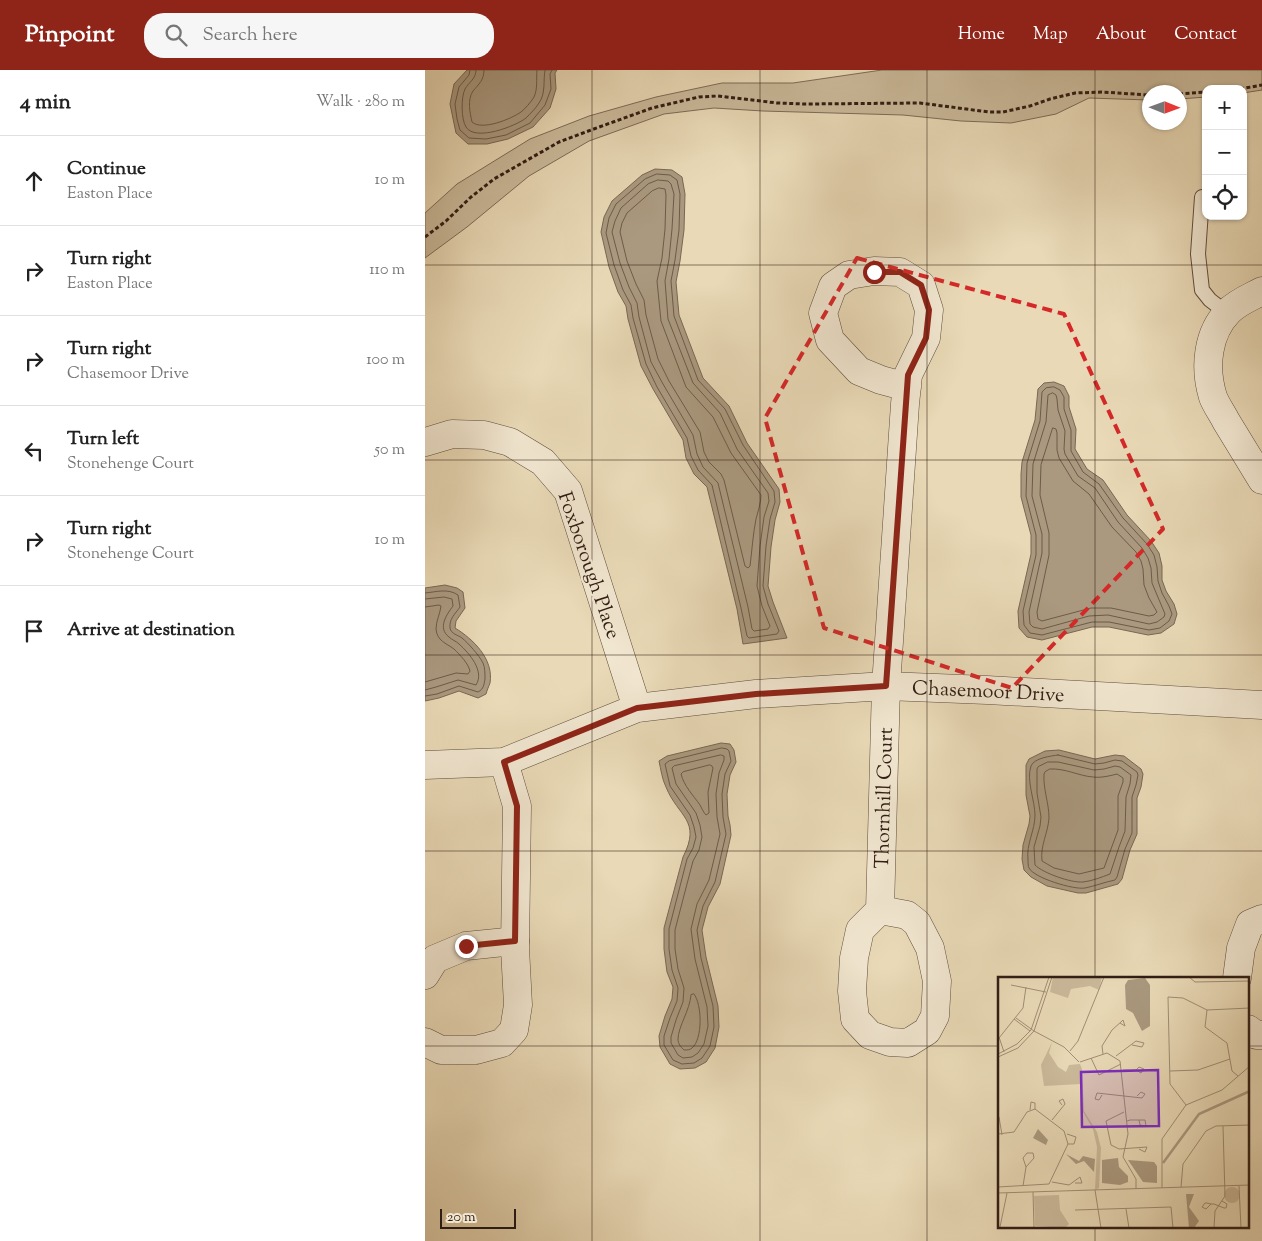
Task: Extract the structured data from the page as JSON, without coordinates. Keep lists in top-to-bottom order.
{
  "streets": {
    "street": ["Foxborough Place", "Chasemoor Drive", "Thornhill Court"]
  },
  "crossings": [
    ["Foxborough Place", "Chasemoor Drive"],
    ["Chasemoor Drive", "Thornhill Court"]
  ],
  "scale_bar": "20 m",
  "north": "right",
  "page": {
    "header": "Pinpoint",
    "search": "Search here",
    "nav": [
      "Home",
      "Map",
      "About",
      "Contact"
    ],
    "heading": ["4 min", "Walk · 280 m"],
    "map_buttons": ["+", "−"],
    "list": [
      ["Continue", "Easton Place", "10 m"],
      ["Turn right", "Easton Place", "110 m"],
      ["Turn right", "Chasemoor Drive", "100 m"],
      ["Turn left", "Stonehenge Court", "50 m"],
      ["Turn right", "Stonehenge Court", "10 m"],
      "Arrive at destination"
    ],
    "scale": "20 m"
  }
}
